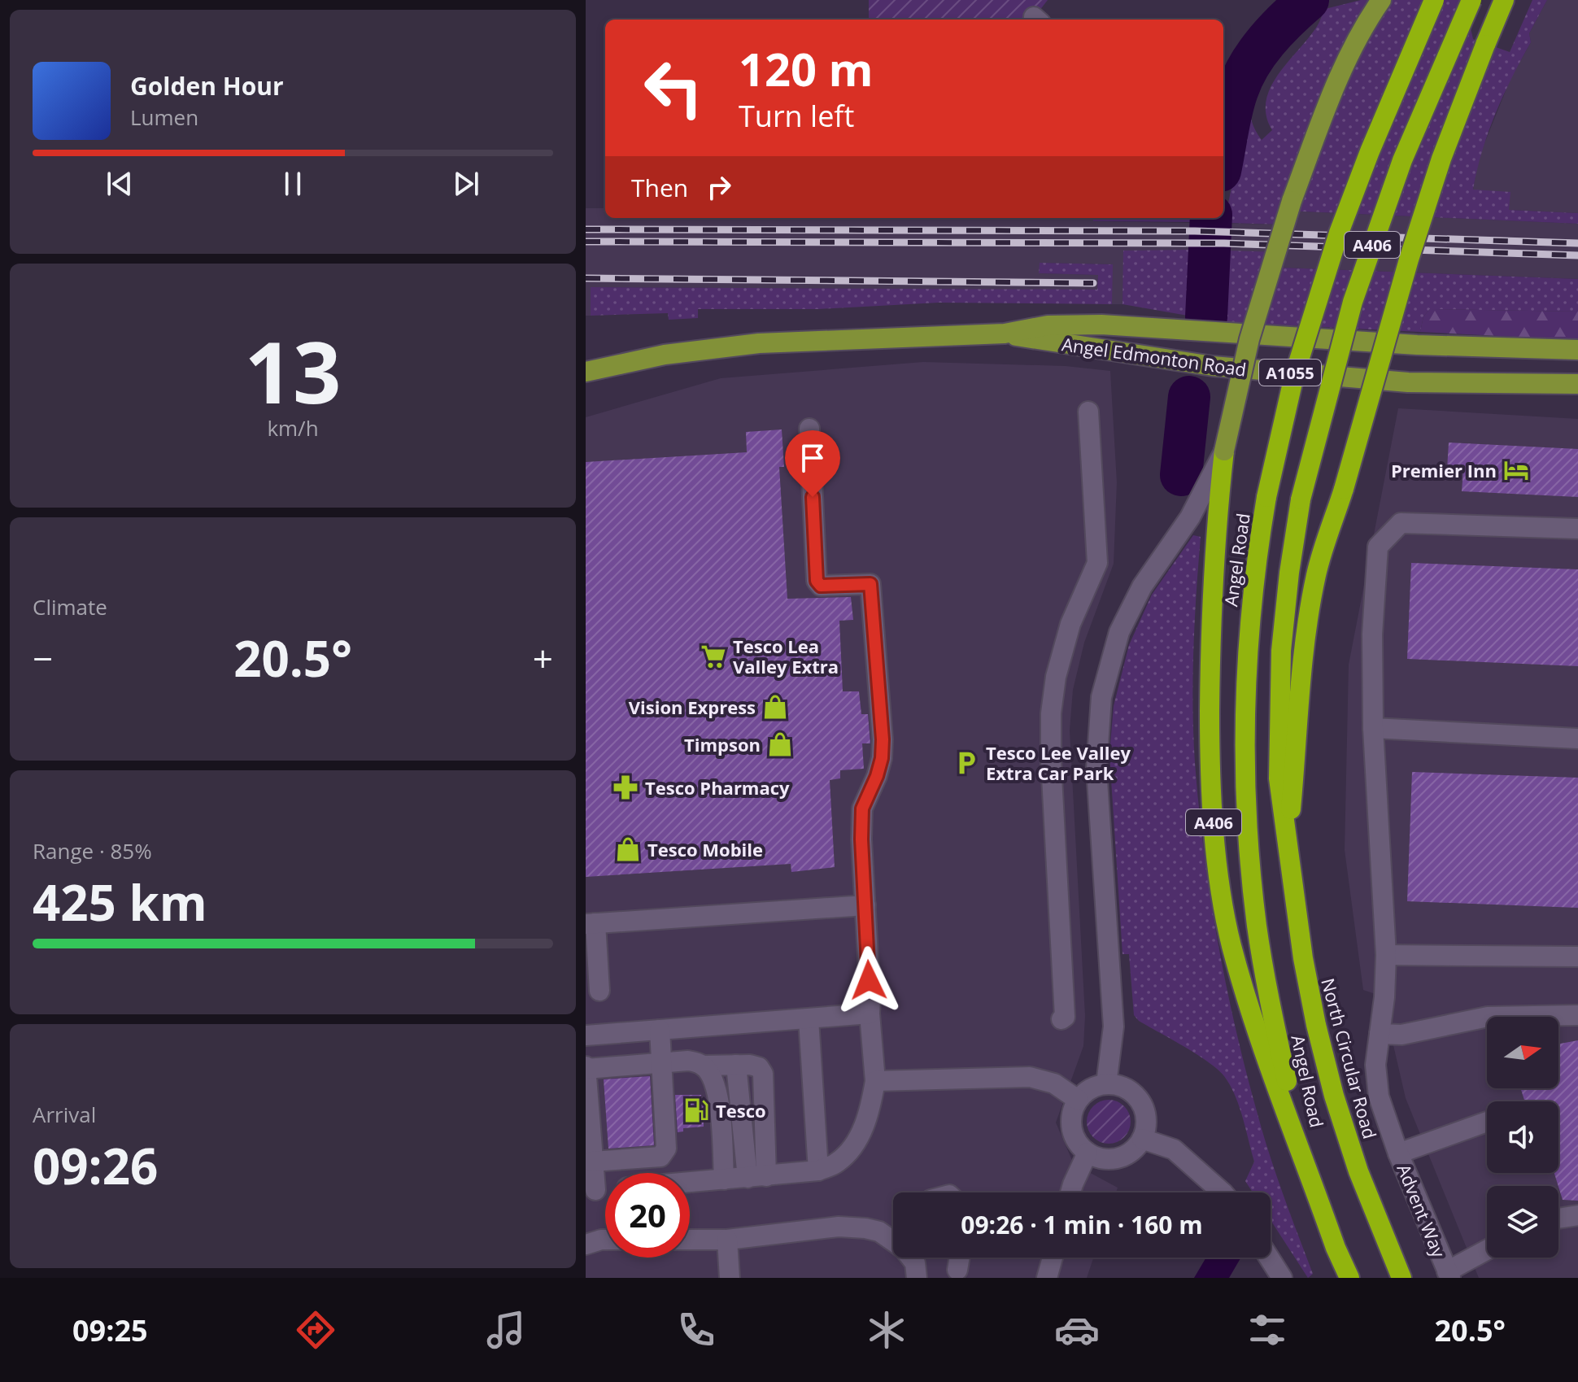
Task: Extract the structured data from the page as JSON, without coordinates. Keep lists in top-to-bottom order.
{
  "streets": {
    "highway": ["A406", "Angel Road", "North Circular Road"],
    "main road": ["Angel Edmonton Road", "A1055"],
    "street": ["Advent Way"]
  },
  "crossings": [
    ["A406", "Angel Road"],
    ["A406", "North Circular Road"]
  ],
  "places": {
    "hotel": ["Premier Inn"],
    "supermarket": ["Tesco Lea Valley Extra"],
    "shop": ["Vision Express", "Timpson", "Tesco Mobile"],
    "parking": ["Tesco Lee Valley Extra Car Park"],
    "pharmacy": ["Tesco Pharmacy"],
    "fuel station": ["Tesco"]
  },
  "north": "right",
  "page": {
    "turn": ["120 m", "Turn left"],
    "song": ["Golden Hour", "Lumen"],
    "then": "Then",
    "tile": [
      ["13", "km/h"],
      "Climate",
      ["Range · 85%", "425 km"],
      ["Arrival", "09:26"]
    ],
    "heat": ["−", "20.5°", "+"],
    "limit": "20",
    "trip": "09:26 · 1 min · 160 m",
    "tabs": ["09:25", "20.5°"]
  }
}
